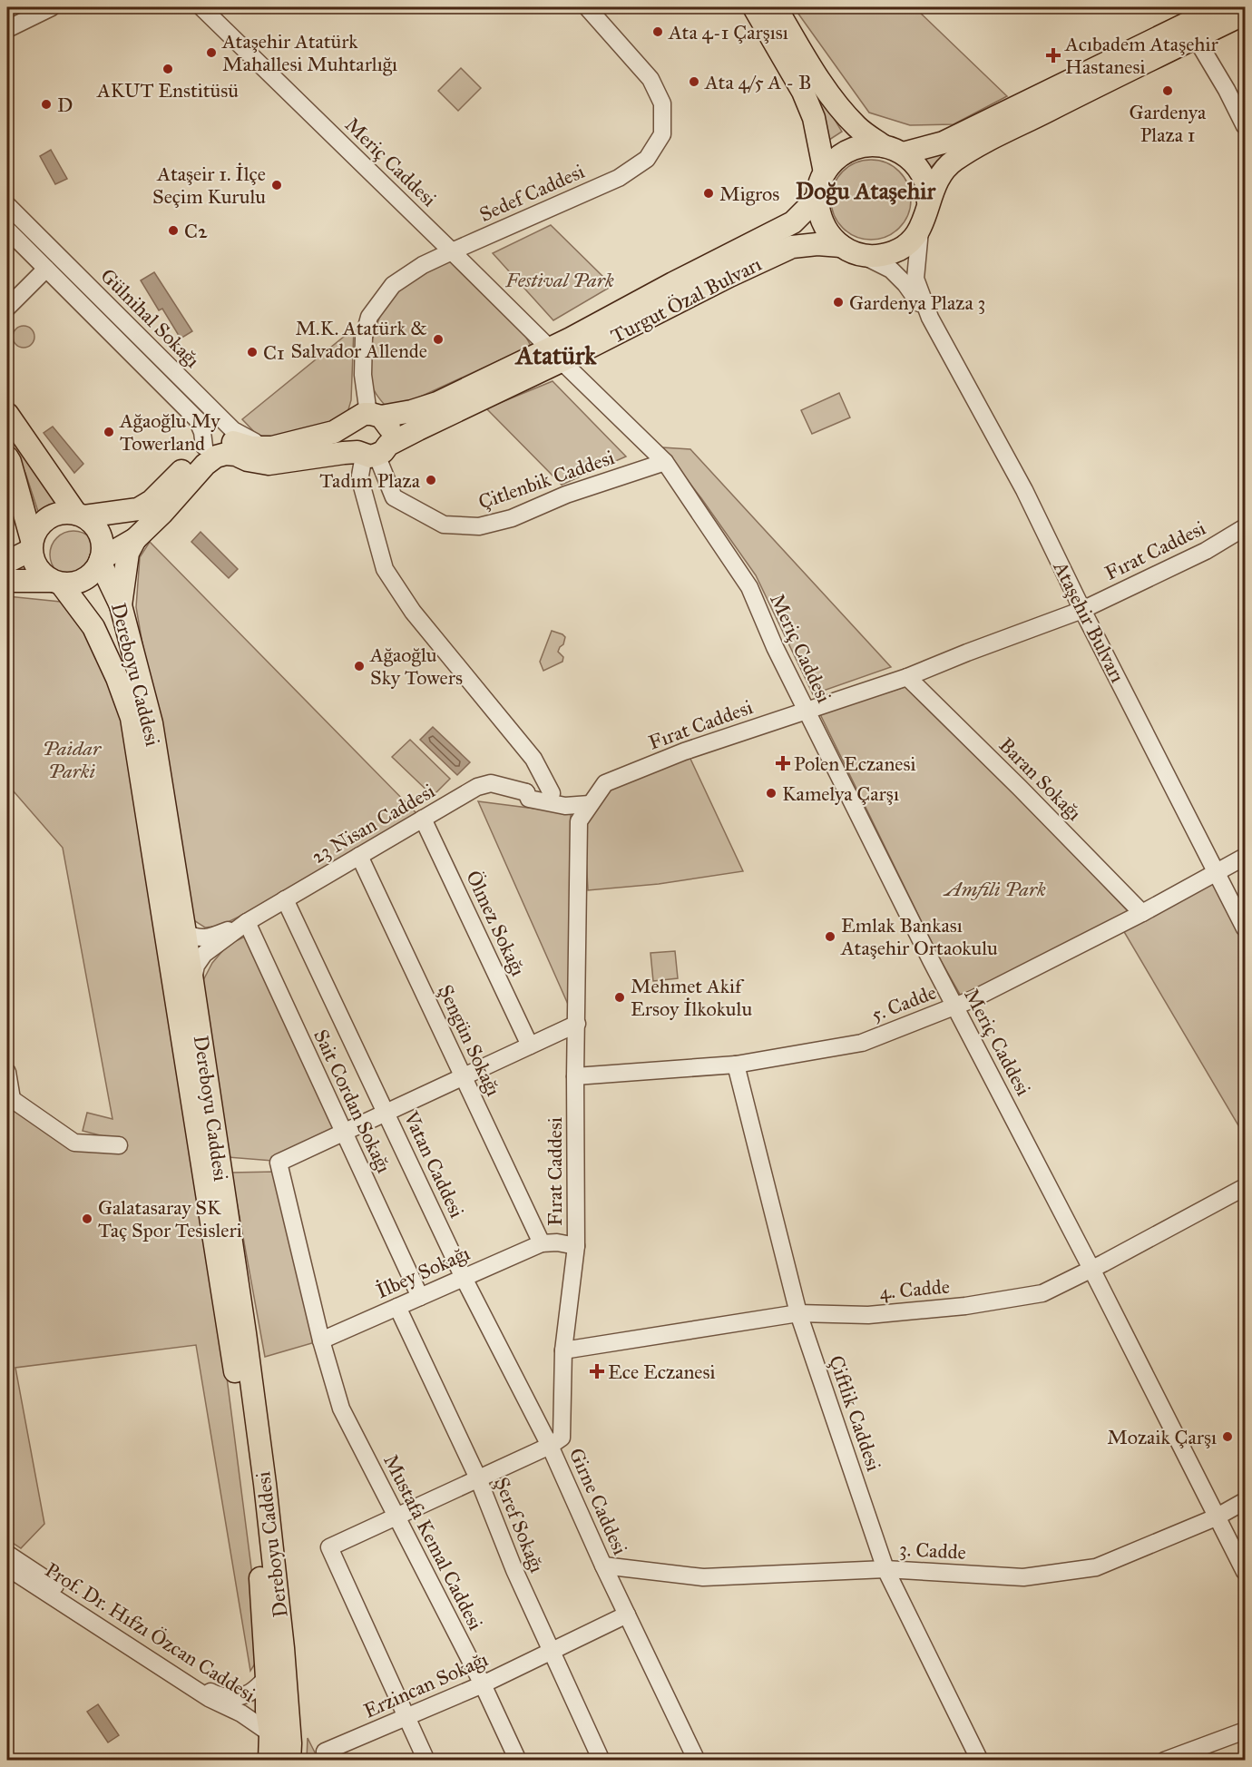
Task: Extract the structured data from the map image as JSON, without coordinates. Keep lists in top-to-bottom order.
{
  "streets": {
    "main road": ["Turgut Özal Bulvarı", "Dereboyu Caddesi"],
    "street": [
      "Meriç Caddesi",
      "Sedef Caddesi",
      "Gülnihal Sokağı",
      "Çitlenbik Caddesi",
      "Fırat Caddesi",
      "Ataşehir Bulvarı",
      "Baran Sokağı",
      "23 Nisan Caddesi",
      "Ölmez Sokağı",
      "5. Cadde",
      "Şengün Sokağı",
      "Sait Cordan Sokağı",
      "Vatan Caddesi",
      "İlbey Sokağı",
      "4. Cadde",
      "Çiftlik Caddesi",
      "Girne Caddesi",
      "Şeref Sokağı",
      "Mustafa Kemal Caddesi",
      "3. Cadde",
      "Prof. Dr. Hıfzı Özcan Caddesi",
      "Erzincan Sokağı"
    ]
  },
  "crossings": [
    ["Meriç Caddesi", "Sedef Caddesi"],
    ["Meriç Caddesi", "Turgut Özal Bulvarı"],
    ["Meriç Caddesi", "Çitlenbik Caddesi"],
    ["Meriç Caddesi", "Fırat Caddesi"],
    ["Meriç Caddesi", "5. Cadde"],
    ["Meriç Caddesi", "4. Cadde"],
    ["Meriç Caddesi", "3. Cadde"],
    ["Sedef Caddesi", "Turgut Özal Bulvarı"],
    ["Sedef Caddesi", "Çitlenbik Caddesi"],
    ["Turgut Özal Bulvarı", "Gülnihal Sokağı"],
    ["Turgut Özal Bulvarı", "Çitlenbik Caddesi"],
    ["Turgut Özal Bulvarı", "Ataşehir Bulvarı"],
    ["Turgut Özal Bulvarı", "Dereboyu Caddesi"],
    ["Fırat Caddesi", "Ataşehir Bulvarı"],
    ["Fırat Caddesi", "Baran Sokağı"],
    ["Fırat Caddesi", "5. Cadde"],
    ["Fırat Caddesi", "Girne Caddesi"],
    ["Ataşehir Bulvarı", "5. Cadde"],
    ["Dereboyu Caddesi", "Prof. Dr. Hıfzı Özcan Caddesi"],
    ["Baran Sokağı", "5. Cadde"],
    ["23 Nisan Caddesi", "Ölmez Sokağı"],
    ["23 Nisan Caddesi", "Şengün Sokağı"],
    ["23 Nisan Caddesi", "Sait Cordan Sokağı"],
    ["23 Nisan Caddesi", "Vatan Caddesi"],
    ["5. Cadde", "Çiftlik Caddesi"],
    ["Şengün Sokağı", "İlbey Sokağı"],
    ["Sait Cordan Sokağı", "İlbey Sokağı"],
    ["Sait Cordan Sokağı", "Mustafa Kemal Caddesi"],
    ["Vatan Caddesi", "İlbey Sokağı"],
    ["Vatan Caddesi", "Girne Caddesi"],
    ["İlbey Sokağı", "Şeref Sokağı"],
    ["İlbey Sokağı", "Mustafa Kemal Caddesi"],
    ["4. Cadde", "Çiftlik Caddesi"],
    ["4. Cadde", "Girne Caddesi"],
    ["Çiftlik Caddesi", "3. Cadde"],
    ["Girne Caddesi", "3. Cadde"],
    ["Girne Caddesi", "Erzincan Sokağı"],
    ["Şeref Sokağı", "Erzincan Sokağı"],
    ["Mustafa Kemal Caddesi", "Erzincan Sokağı"]
  ],
  "districts": ["Doğu Ataşehir", "Atatürk"],
  "parks": ["Festival Park", "Paidar Parki", "Amfili Park"],
  "places": {
    "other": [
      "Ata 4-1 Çarşısı",
      "Ataşehir Atatürk Mahallesi Muhtarlığı",
      "AKUT Enstitüsü",
      "Ata 4/5 A - B",
      "Gardenya Plaza 1",
      "D",
      "Ataşeir 1. İlçe Seçim Kurulu",
      "Migros",
      "C2",
      "Gardenya Plaza 3",
      "M.K. Atatürk & Salvador Allende",
      "C1",
      "Ağaoğlu My Towerland",
      "Tadım Plaza",
      "Ağaoğlu Sky Towers",
      "Kamelya Çarşı",
      "Emlak Bankası Ataşehir Ortaokulu",
      "Mehmet Akif Ersoy İlkokulu",
      "Galatasaray SK Taç Spor Tesisleri",
      "Mozaik Çarşı"
    ],
    "health": ["Acıbadem Ataşehir Hastanesi", "Polen Eczanesi", "Ece Eczanesi"]
  }
}
